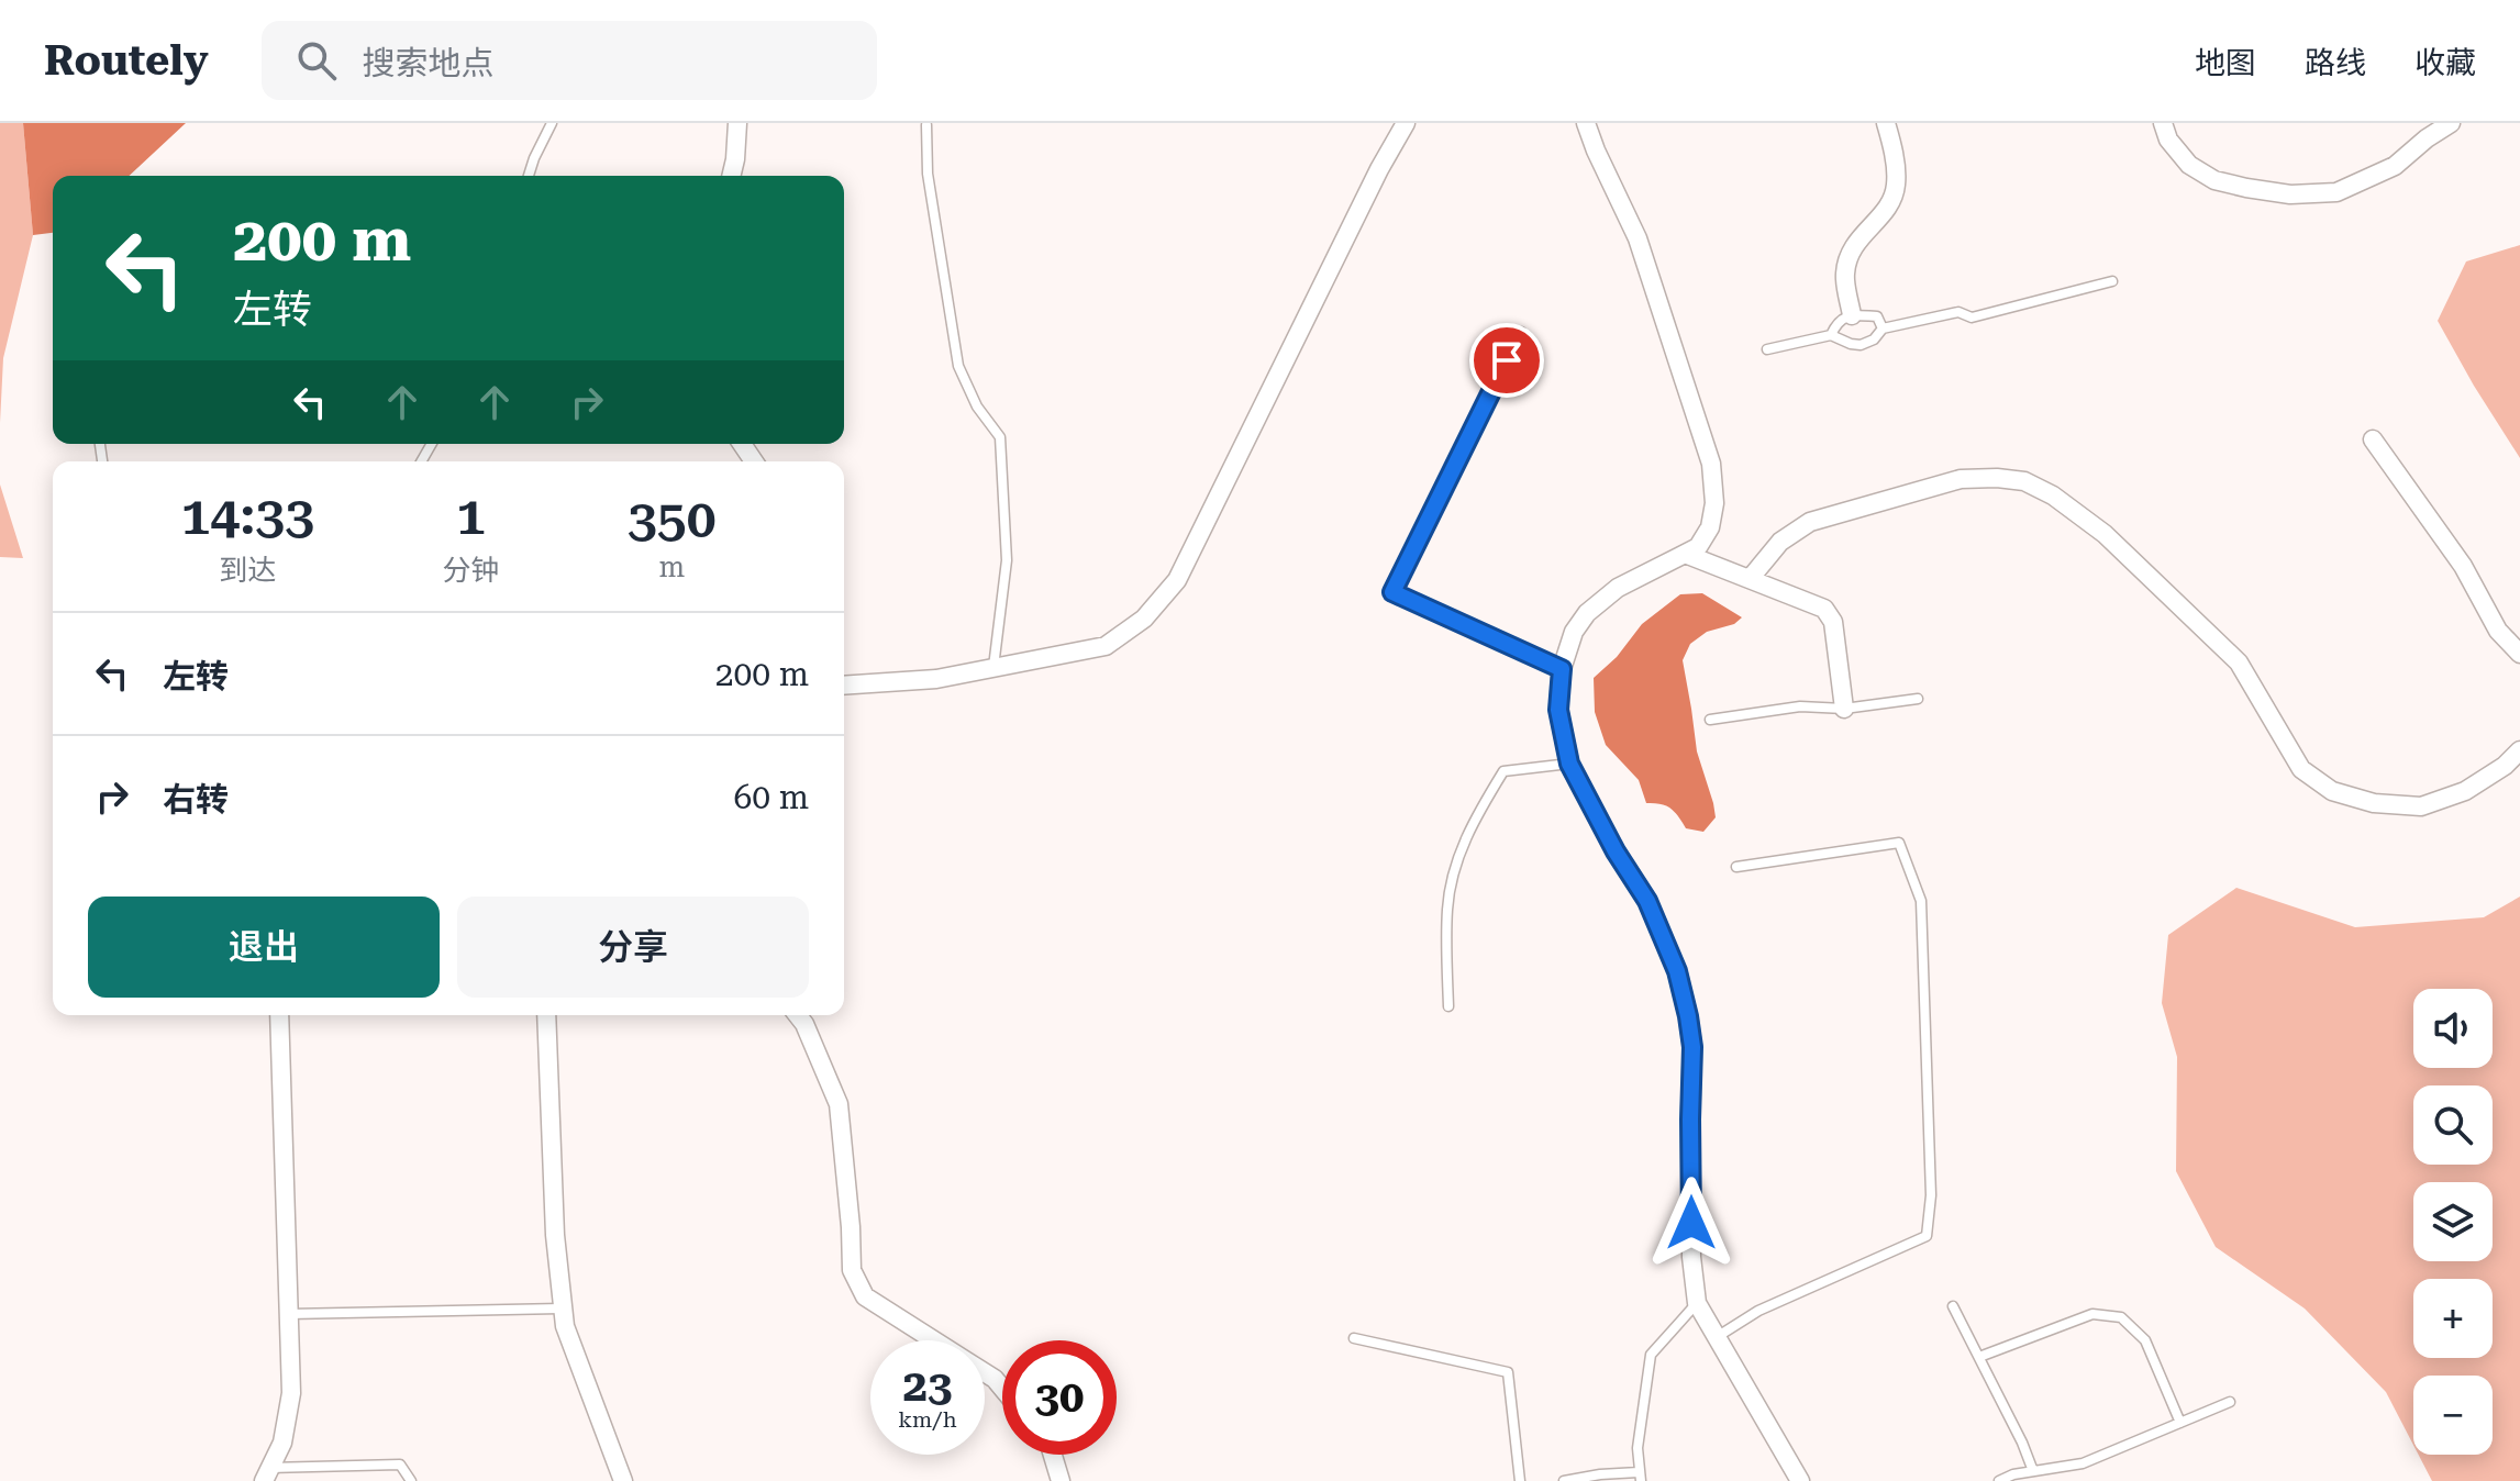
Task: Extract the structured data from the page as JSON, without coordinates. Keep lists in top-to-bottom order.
{
  "page": {
    "header": "Routely",
    "search": "搜索地点",
    "nav": ["地图", "路线", "收藏"],
    "turn": ["200 m", "左转"],
    "eta": [
      "14:33",
      "到达",
      "1",
      "分钟",
      "350",
      "m"
    ],
    "list": [
      {
        "name": "左转",
        "value": "200 m"
      },
      {
        "name": "右转",
        "value": "60 m"
      }
    ],
    "buttons": ["退出", "分享"],
    "map_buttons": ["+", "−"],
    "speed": "23 km/h",
    "limit": "30"
  }
}
